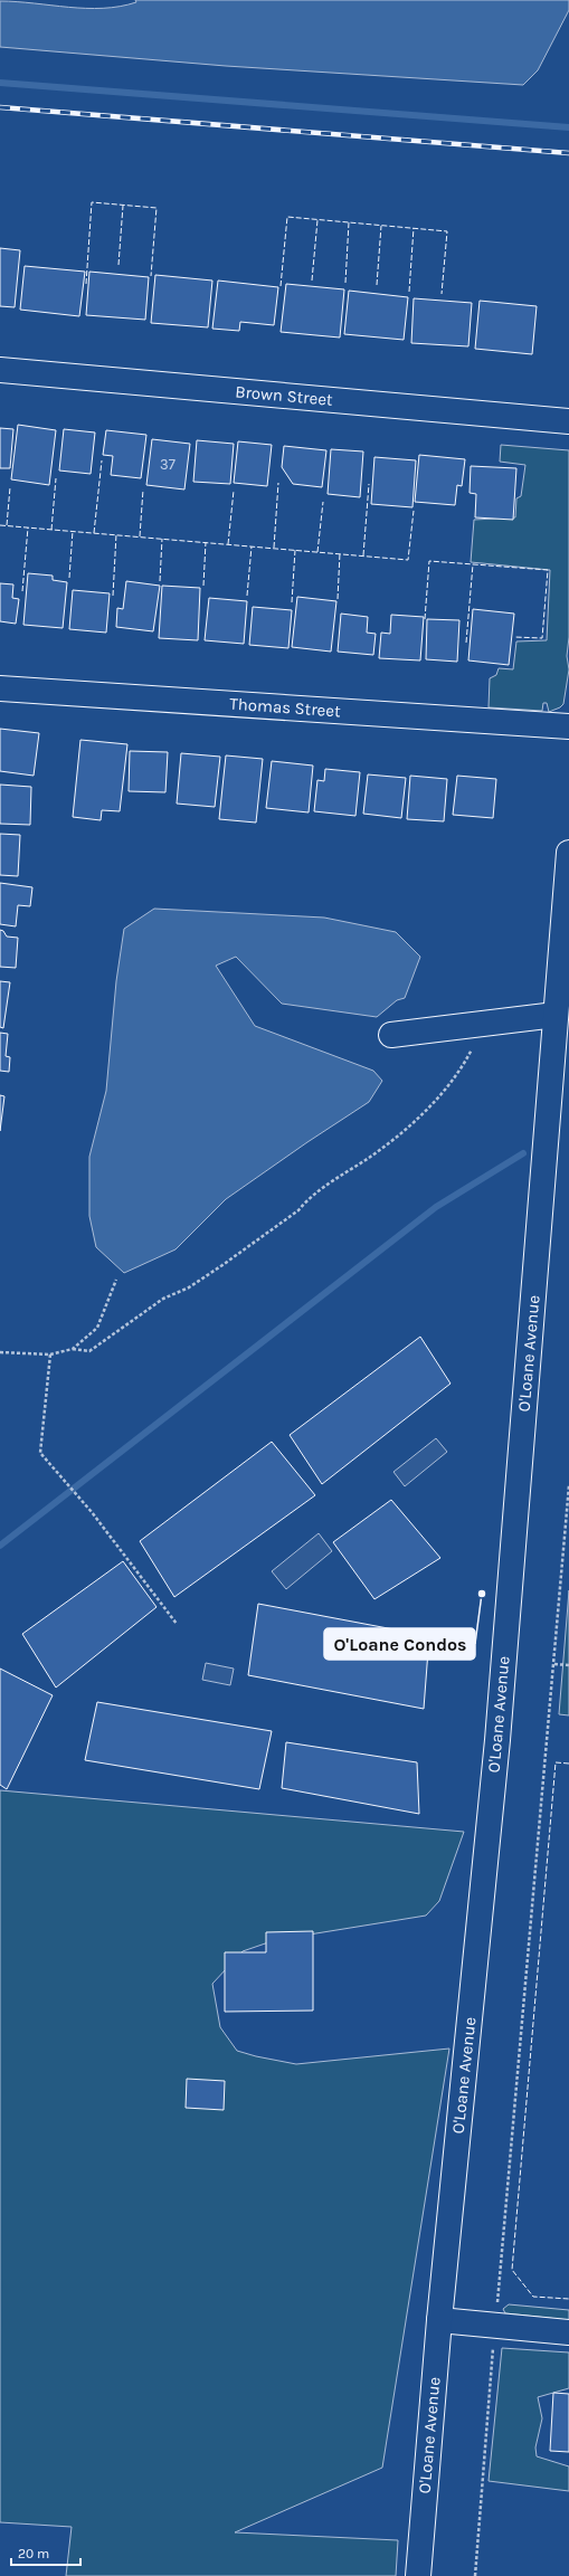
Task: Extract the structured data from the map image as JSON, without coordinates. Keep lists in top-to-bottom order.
{
  "streets": {
    "street": ["Brown Street", "Thomas Street", "O'Loane Avenue"]
  },
  "places": ["O'Loane Condos"],
  "house_numbers": ["37"],
  "scale_bar": "20 m"
}
